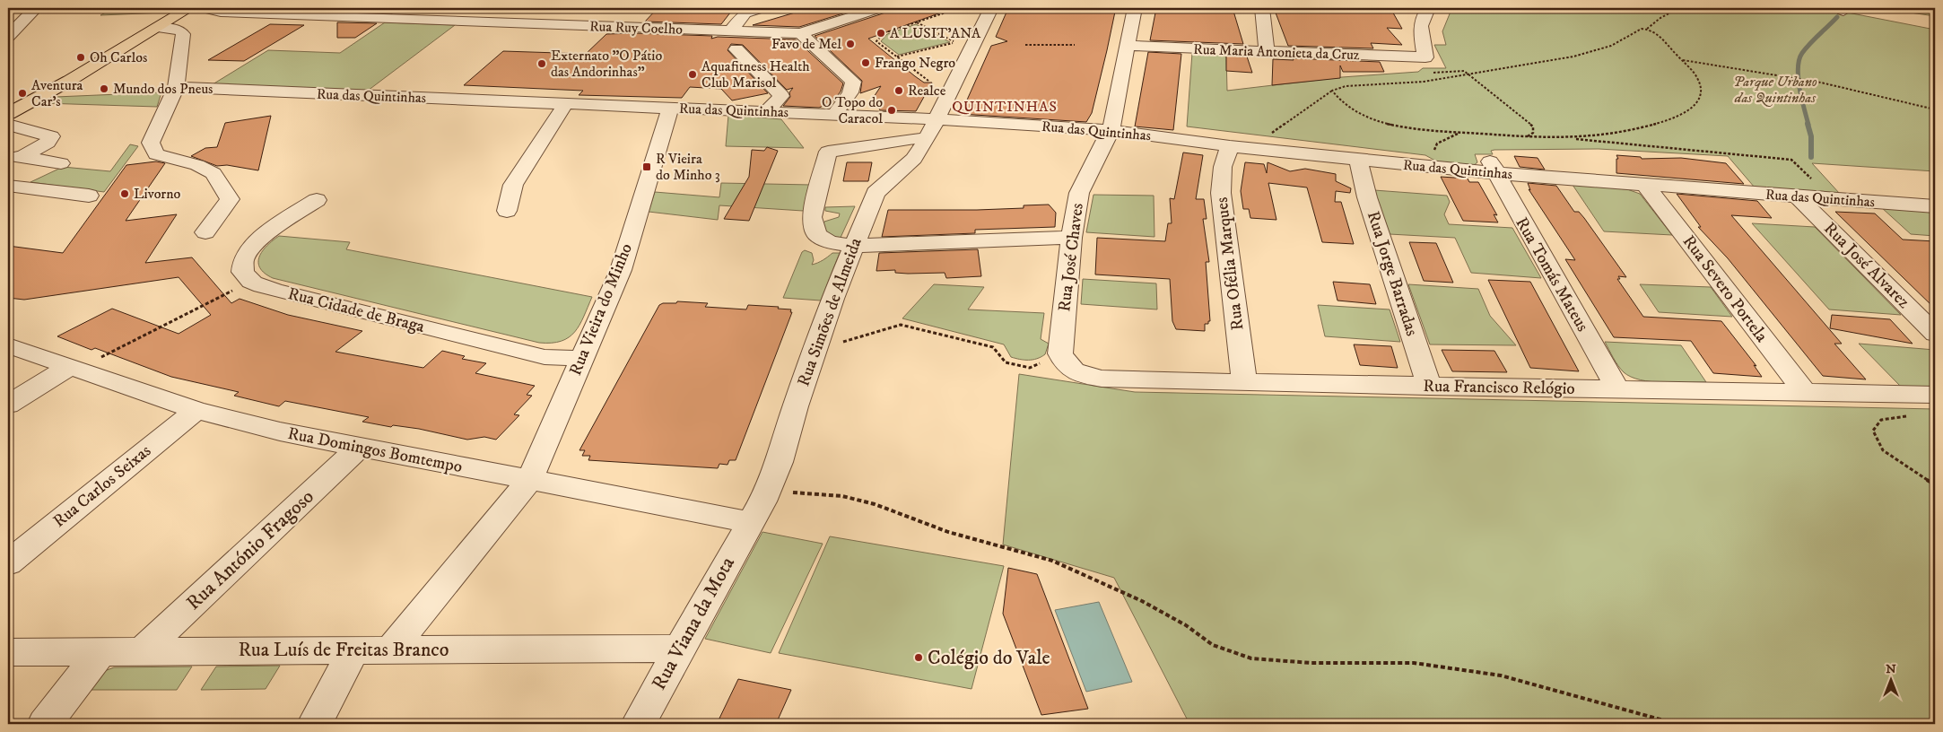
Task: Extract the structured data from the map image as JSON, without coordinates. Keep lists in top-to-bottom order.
{
  "streets": {
    "street": [
      "Rua Ruy Coelho",
      "Rua Maria Antonieta da Cruz",
      "Rua das Quintinhas",
      "Rua José Chaves",
      "Rua Ofélia Marques",
      "Rua José Alvarez",
      "Rua Jorge Barradas",
      "Rua Tomás Mateus",
      "Rua Severo Portela",
      "Rua Vieira do Minho",
      "Rua Cidade de Braga",
      "Rua Simões de Almeida",
      "Rua Francisco Relógio",
      "Rua Domingos Bomtempo",
      "Rua Carlos Seixas",
      "Rua António Fragoso",
      "Rua Viana da Mota",
      "Rua Luís de Freitas Branco"
    ]
  },
  "crossings": [
    ["Rua Maria Antonieta da Cruz", "Rua José Chaves"],
    ["Rua das Quintinhas", "Rua José Chaves"],
    ["Rua das Quintinhas", "Rua Ofélia Marques"],
    ["Rua das Quintinhas", "Rua José Alvarez"],
    ["Rua das Quintinhas", "Rua Jorge Barradas"],
    ["Rua das Quintinhas", "Rua Tomás Mateus"],
    ["Rua das Quintinhas", "Rua Severo Portela"],
    ["Rua das Quintinhas", "Rua Vieira do Minho"],
    ["Rua das Quintinhas", "Rua Simões de Almeida"],
    ["Rua José Chaves", "Rua Francisco Relógio"],
    ["Rua Ofélia Marques", "Rua Francisco Relógio"],
    ["Rua Jorge Barradas", "Rua Francisco Relógio"],
    ["Rua Tomás Mateus", "Rua Francisco Relógio"],
    ["Rua Severo Portela", "Rua Francisco Relógio"],
    ["Rua Vieira do Minho", "Rua Cidade de Braga"],
    ["Rua Vieira do Minho", "Rua Domingos Bomtempo"],
    ["Rua Vieira do Minho", "Rua Luís de Freitas Branco"],
    ["Rua Simões de Almeida", "Rua Domingos Bomtempo"],
    ["Rua Simões de Almeida", "Rua Viana da Mota"],
    ["Rua Domingos Bomtempo", "Rua Carlos Seixas"],
    ["Rua Domingos Bomtempo", "Rua António Fragoso"],
    ["Rua Domingos Bomtempo", "Rua Viana da Mota"],
    ["Rua António Fragoso", "Rua Luís de Freitas Branco"],
    ["Rua Viana da Mota", "Rua Luís de Freitas Branco"]
  ],
  "districts": ["QUINTINHAS"],
  "parks": ["Parque Urbano das Quintinhas"],
  "places": {
    "other": [
      "A LUSIT'ANA",
      "Favo de Mel",
      "Oh Carlos",
      "Frango Negro",
      "Externato \"O Pátio das Andorinhas\"",
      "Aquafitness Health Club Marisol",
      "Mundo dos Pneus",
      "Realce",
      "Aventura Car's",
      "O Topo do Caracol",
      "Livorno",
      "Colégio do Vale"
    ],
    "transit": ["R Vieira do Minho 3"]
  },
  "north": "top"
}
